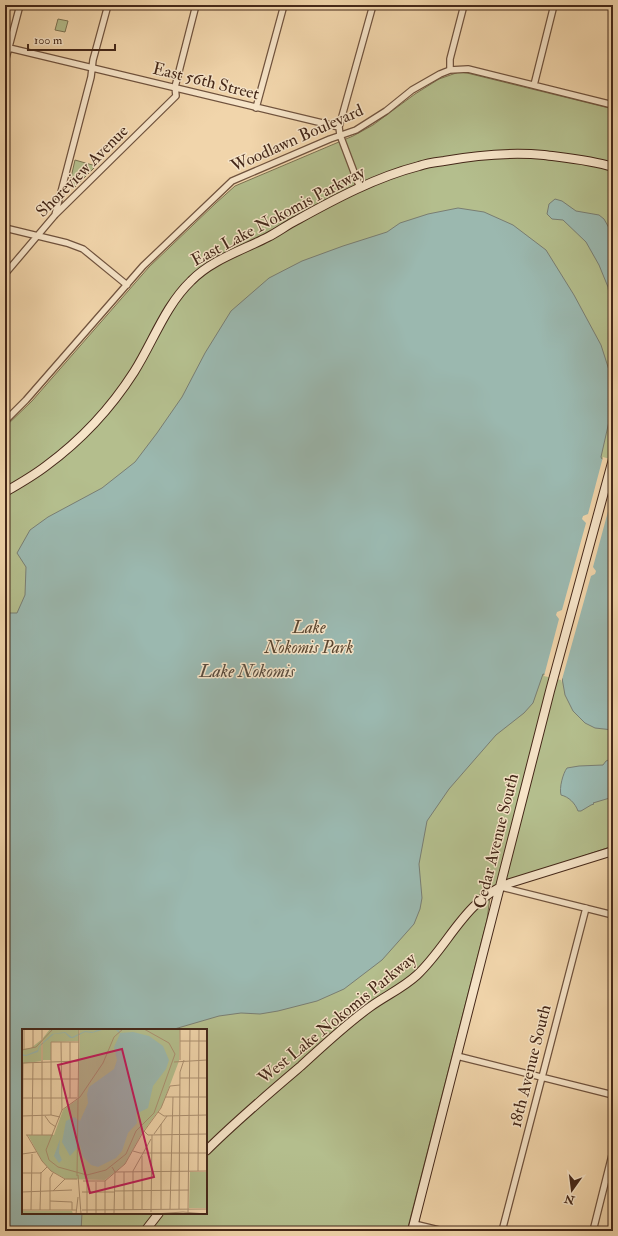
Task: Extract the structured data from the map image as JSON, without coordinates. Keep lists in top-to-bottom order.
{
  "streets": {
    "street": [
      "East 56th Street",
      "Woodlawn Boulevard",
      "Shoreview Avenue",
      "East Lake Nokomis Parkway",
      "Cedar Avenue South",
      "West Lake Nokomis Parkway",
      "18th Avenue South"
    ]
  },
  "crossings": [
    ["East 56th Street", "Shoreview Avenue"],
    ["Cedar Avenue South", "West Lake Nokomis Parkway"]
  ],
  "water": ["Lake Nokomis"],
  "parks": ["Lake Nokomis Park"],
  "scale_bar": "100 m",
  "north": "bottom"
}
